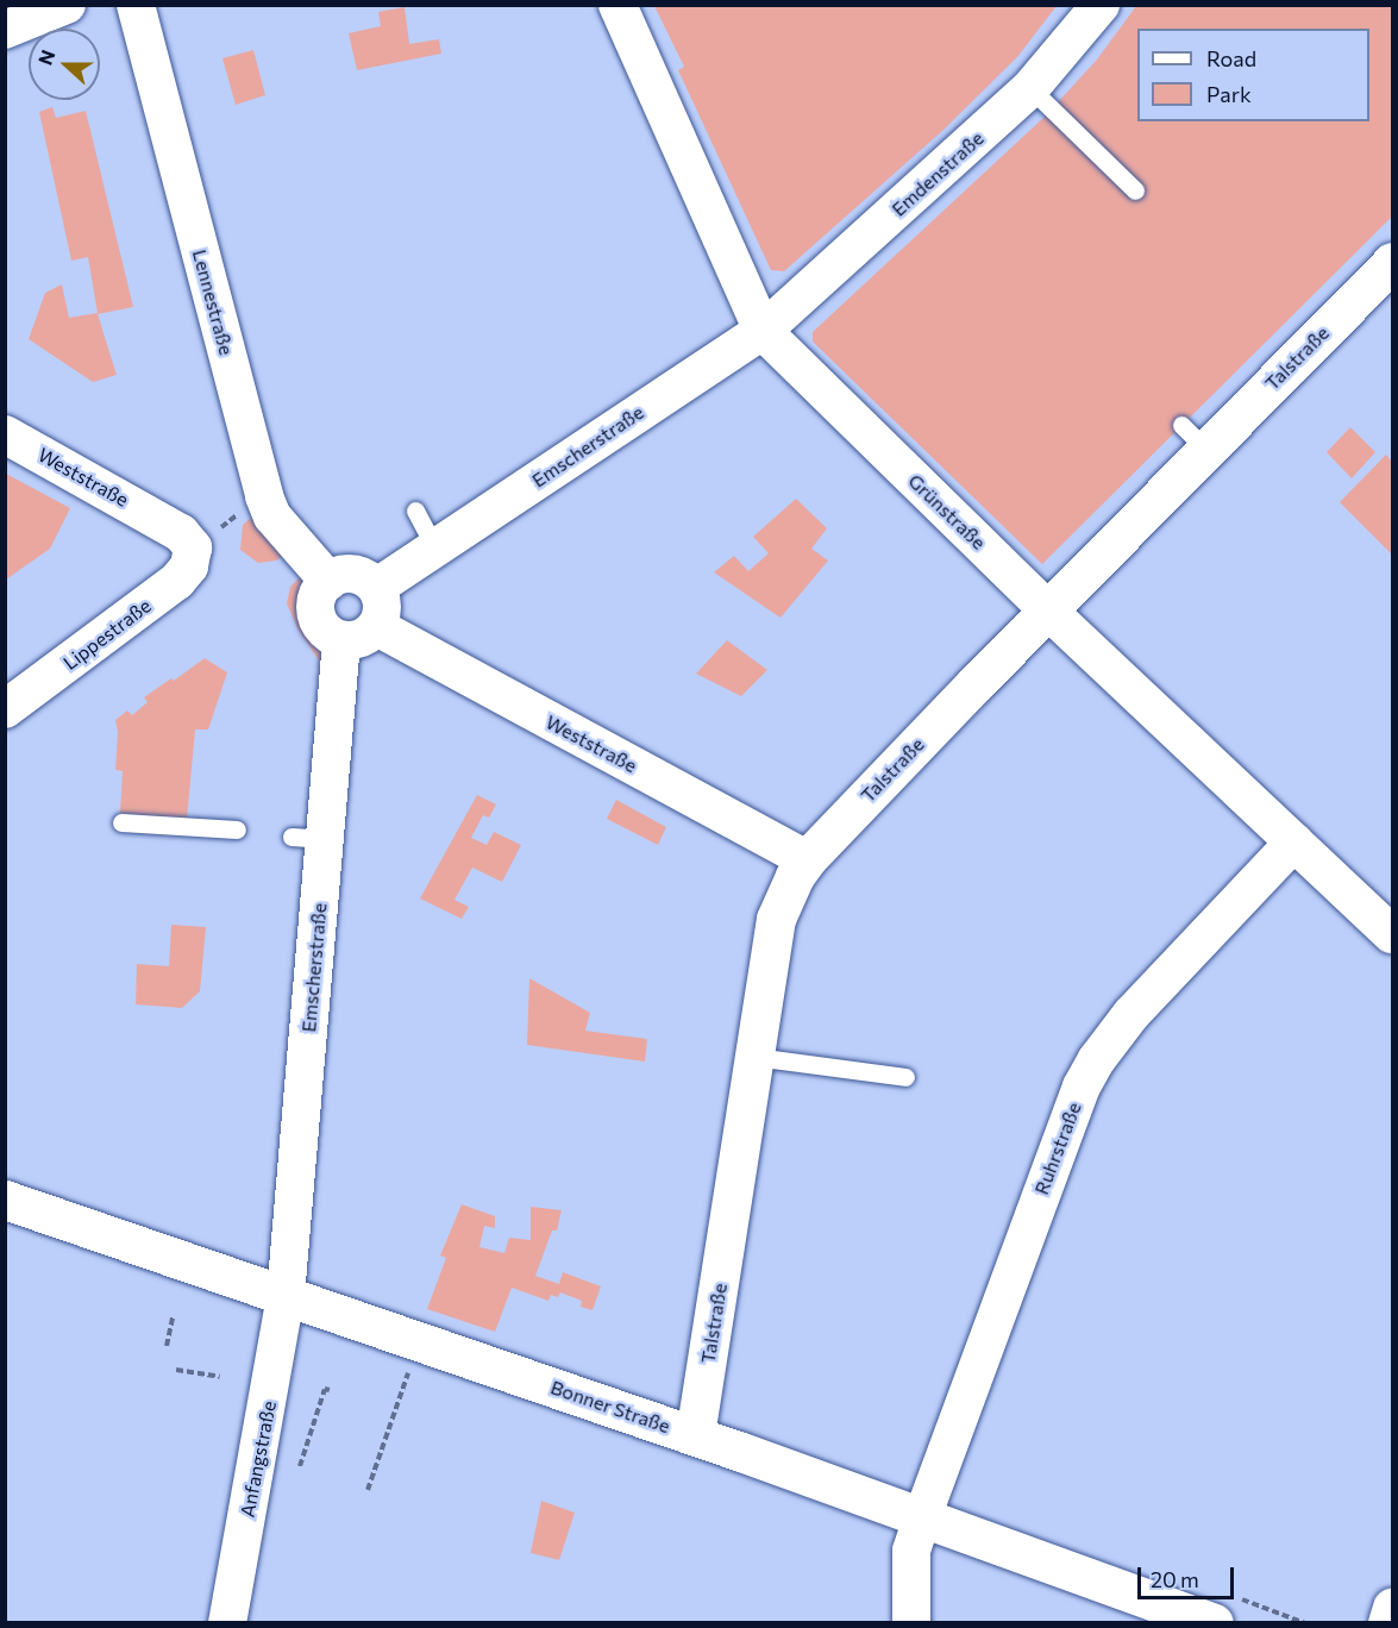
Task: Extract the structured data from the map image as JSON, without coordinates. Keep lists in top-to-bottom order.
{
  "streets": {
    "main road": ["Talstraße", "Bonner Straße"],
    "street": [
      "Emdenstraße",
      "Lennestraße",
      "Emscherstraße",
      "Weststraße",
      "Grünstraße",
      "Lippestraße",
      "Ruhrstraße",
      "Anfangstraße"
    ]
  },
  "crossings": [
    ["Emdenstraße", "Emscherstraße"],
    ["Emdenstraße", "Grünstraße"],
    ["Lennestraße", "Emscherstraße"],
    ["Lennestraße", "Weststraße"],
    ["Talstraße", "Weststraße"],
    ["Talstraße", "Grünstraße"],
    ["Talstraße", "Bonner Straße"],
    ["Emscherstraße", "Weststraße"],
    ["Emscherstraße", "Grünstraße"],
    ["Emscherstraße", "Bonner Straße"],
    ["Emscherstraße", "Anfangstraße"],
    ["Weststraße", "Lippestraße"],
    ["Grünstraße", "Ruhrstraße"],
    ["Ruhrstraße", "Bonner Straße"],
    ["Bonner Straße", "Anfangstraße"]
  ],
  "legend": ["Road", "Park"],
  "scale_bar": "20 m",
  "north": "left"
}
